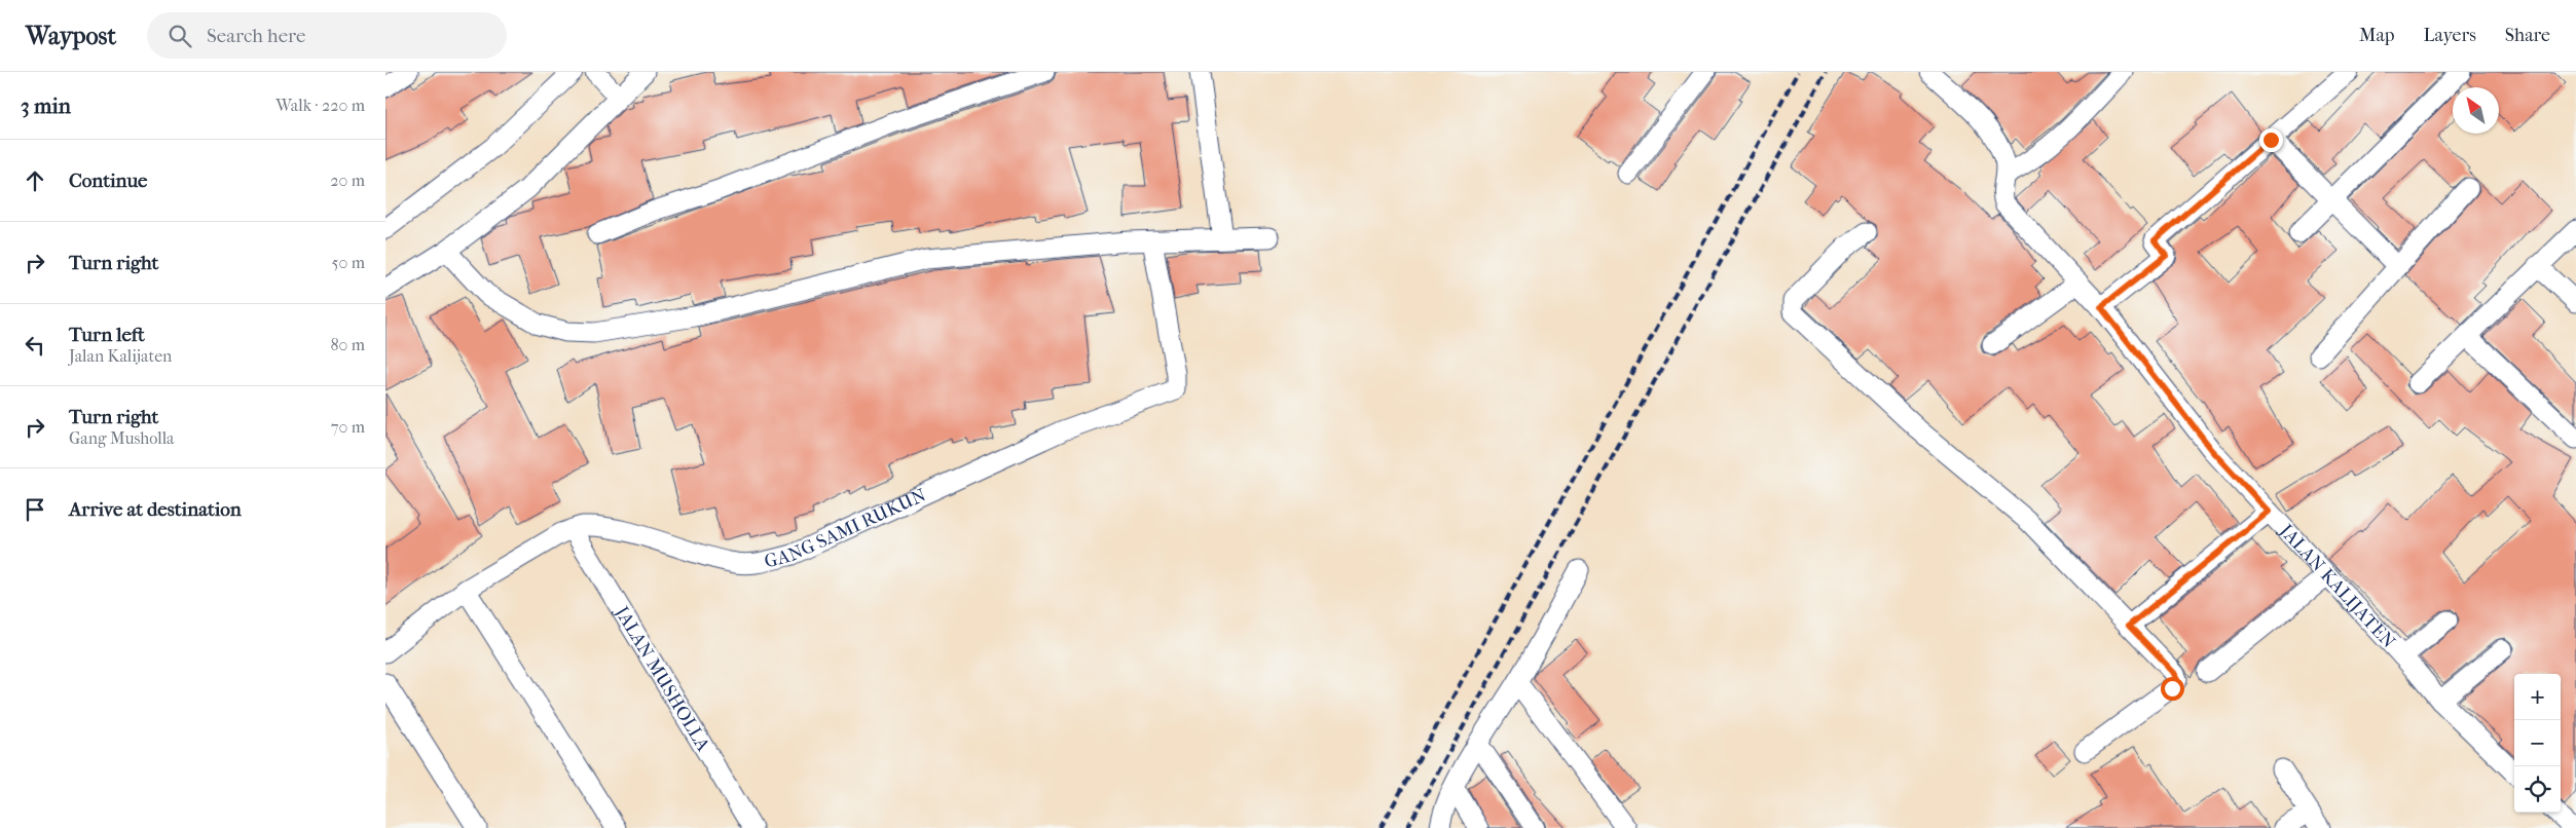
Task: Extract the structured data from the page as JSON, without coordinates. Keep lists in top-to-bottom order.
{
  "streets": {
    "street": ["GANG SAMI RUKUN", "JALAN KALIJATEN", "JALAN MUSHOLLA"]
  },
  "crossings": [
    ["GANG SAMI RUKUN", "JALAN MUSHOLLA"]
  ],
  "north": "top left",
  "page": {
    "header": "Waypost",
    "search": "Search here",
    "nav": ["Map", "Layers", "Share"],
    "heading": ["3 min", "Walk · 220 m"],
    "list": [
      ["Continue", "20 m"],
      ["Turn right", "50 m"],
      ["Turn left", "Jalan Kalijaten", "80 m"],
      ["Turn right", "Gang Musholla", "70 m"],
      "Arrive at destination"
    ],
    "map_buttons": ["+", "−"]
  }
}
